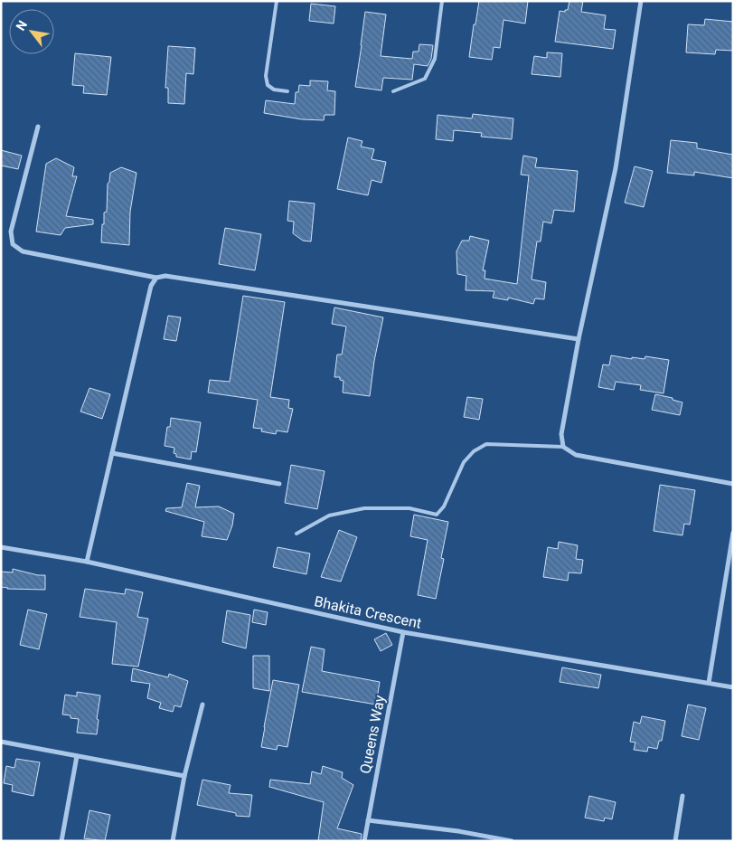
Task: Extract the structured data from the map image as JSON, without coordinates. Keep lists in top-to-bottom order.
{
  "streets": {
    "street": ["Bhakita Crescent", "Queens Way"]
  },
  "crossings": [
    ["Bhakita Crescent", "Queens Way"]
  ],
  "north": "top left"
}
